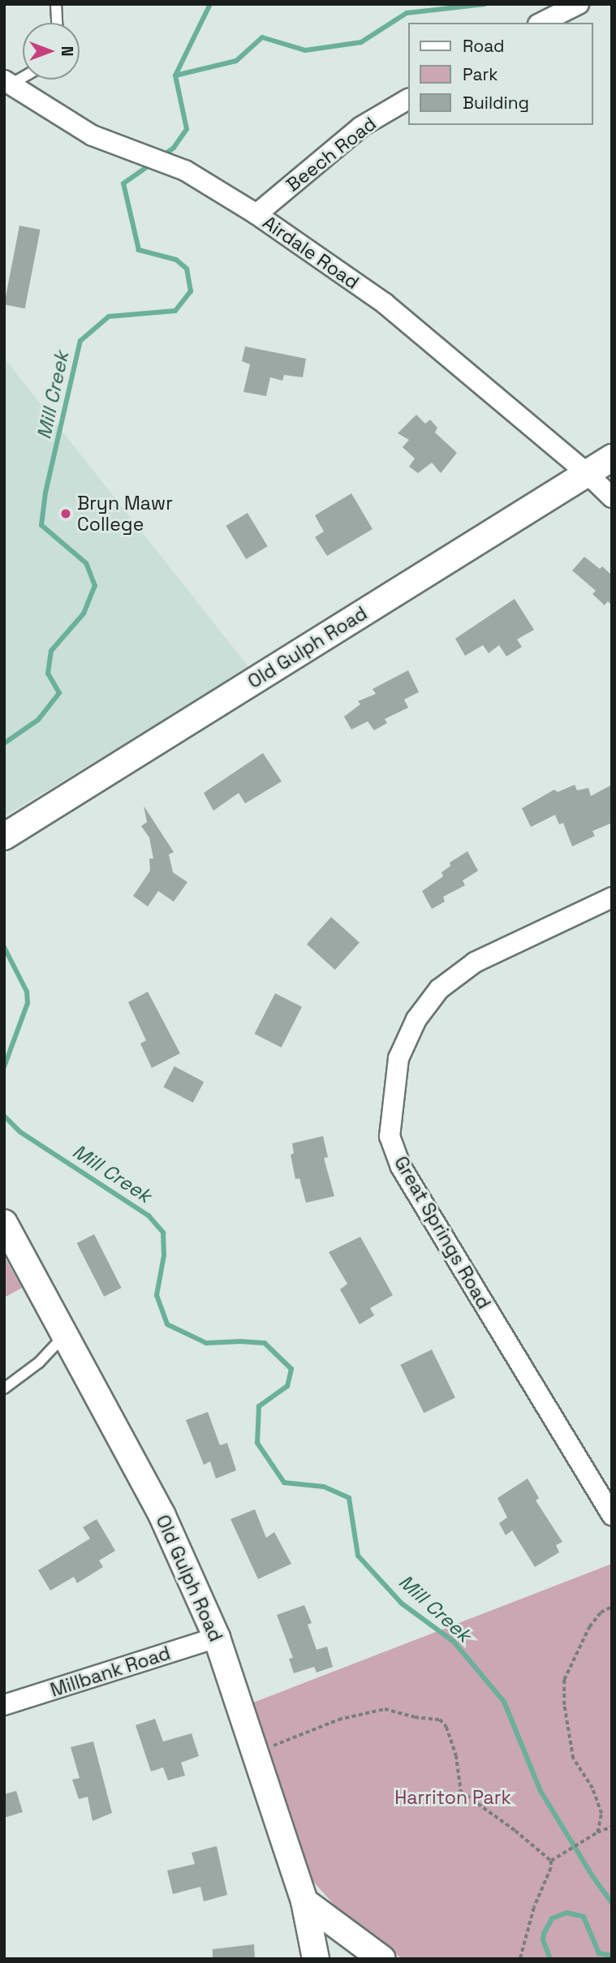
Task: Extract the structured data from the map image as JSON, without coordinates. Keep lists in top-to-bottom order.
{
  "streets": {
    "street": [
      "Beech Road",
      "Airdale Road",
      "Old Gulph Road",
      "Great Springs Road",
      "Millbank Road"
    ]
  },
  "crossings": [
    ["Beech Road", "Airdale Road"],
    ["Airdale Road", "Old Gulph Road"],
    ["Old Gulph Road", "Millbank Road"]
  ],
  "water": ["Mill Creek"],
  "parks": ["Harriton Park"],
  "places": ["Bryn Mawr College"],
  "legend": ["Road", "Park", "Building"],
  "north": "right"
}
